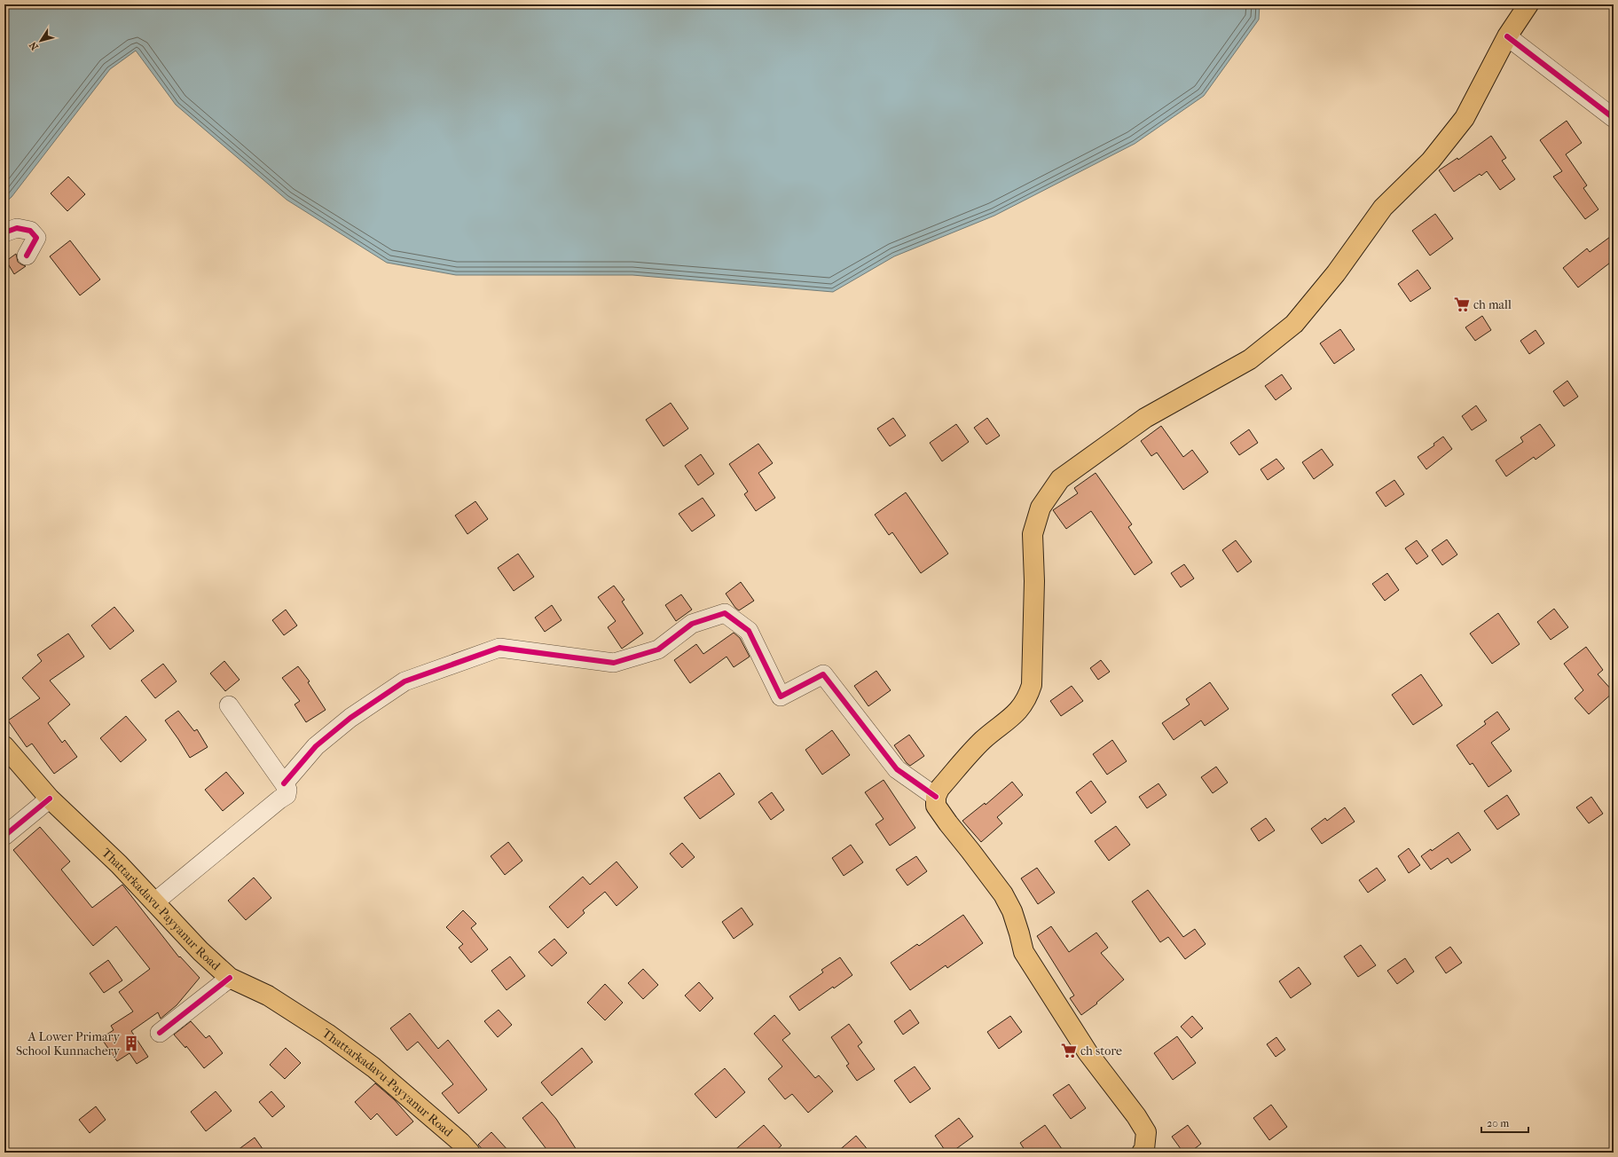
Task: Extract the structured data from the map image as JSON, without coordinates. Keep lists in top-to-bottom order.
{
  "streets": {
    "main road": ["Thattarkadavu-Payyanur Road"]
  },
  "places": {
    "supermarket": ["ch mall", "ch store"],
    "building": ["A Lower Primary School Kunnachery"]
  },
  "scale_bar": "20 m",
  "north": "bottom left"
}
